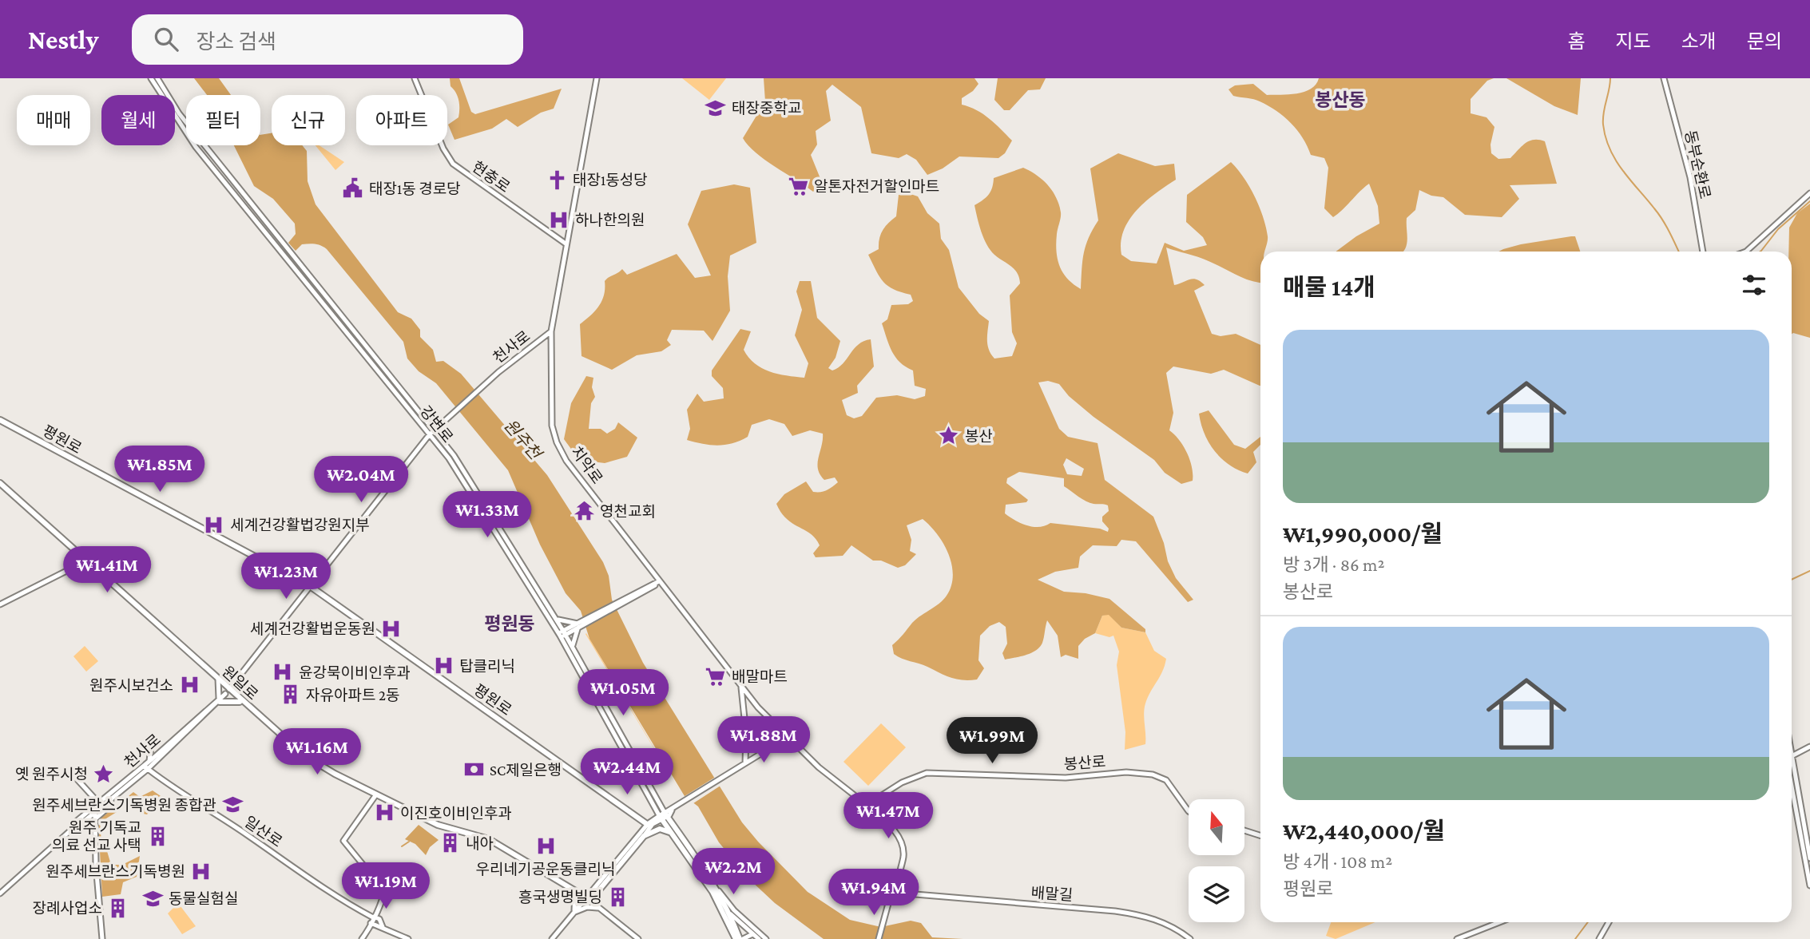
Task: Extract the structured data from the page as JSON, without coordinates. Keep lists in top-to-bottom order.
{
  "streets": {
    "main road": ["평원로", "원일로"],
    "street": [
      "동부순환로",
      "현충로",
      "천사로",
      "강변로",
      "치악로",
      "봉산로",
      "일산로",
      "배말길"
    ]
  },
  "crossings": [
    ["현충로", "치악로"],
    ["천사로", "강변로"],
    ["천사로", "평원로"],
    ["천사로", "치악로"],
    ["천사로", "원일로"],
    ["천사로", "일산로"]
  ],
  "districts": ["봉산동", "평원동"],
  "water": ["원주천"],
  "places": {
    "school or university": ["태장중학교", "원주세브란스기독병원 종합관", "동물실험실"],
    "church": ["태장1동성당"],
    "supermarket": ["알톤자전거할인마트", "배말마트"],
    "public building": ["태장1동 경로당"],
    "hospital": [
      "하나한의원",
      "세계건강활법강원지부",
      "세계건강활법운동원",
      "탑클리닉",
      "윤강묵이비인후과",
      "원주시보건소",
      "이진호이비인후과",
      "우리네기공운동클리닉",
      "원주세브란스기독병원"
    ],
    "place": ["봉산", "옛 원주시청"],
    "temple": ["영천교회"],
    "building": [
      "자유아파트 2동",
      "원주 기독교 의료 선교 사택",
      "내아",
      "흥국생명빌딩",
      "장례사업소"
    ],
    "bank": ["SC제일은행"]
  },
  "north": "top",
  "page": {
    "header": "Nestly",
    "search": "장소 검색",
    "nav": [
      "홈",
      "지도",
      "소개",
      "문의"
    ],
    "chip": [
      "매매",
      "월세",
      "필터",
      "신규",
      "아파트"
    ],
    "heading": "매물 14개",
    "list": [
      {
        "name": "₩1,990,000/월",
        "note": "방 3개 · 86 m² · 봉산로"
      },
      {
        "name": "₩2,440,000/월",
        "note": "방 4개 · 108 m² · 평원로"
      }
    ],
    "price": [
      "₩1.85M",
      "₩2.04M",
      "₩1.33M",
      "₩1.41M",
      "₩1.23M",
      "₩1.05M",
      "₩1.88M",
      "₩1.99M",
      "₩1.16M",
      "₩2.44M",
      "₩1.47M",
      "₩2.2M",
      "₩1.19M",
      "₩1.94M"
    ]
  }
}
